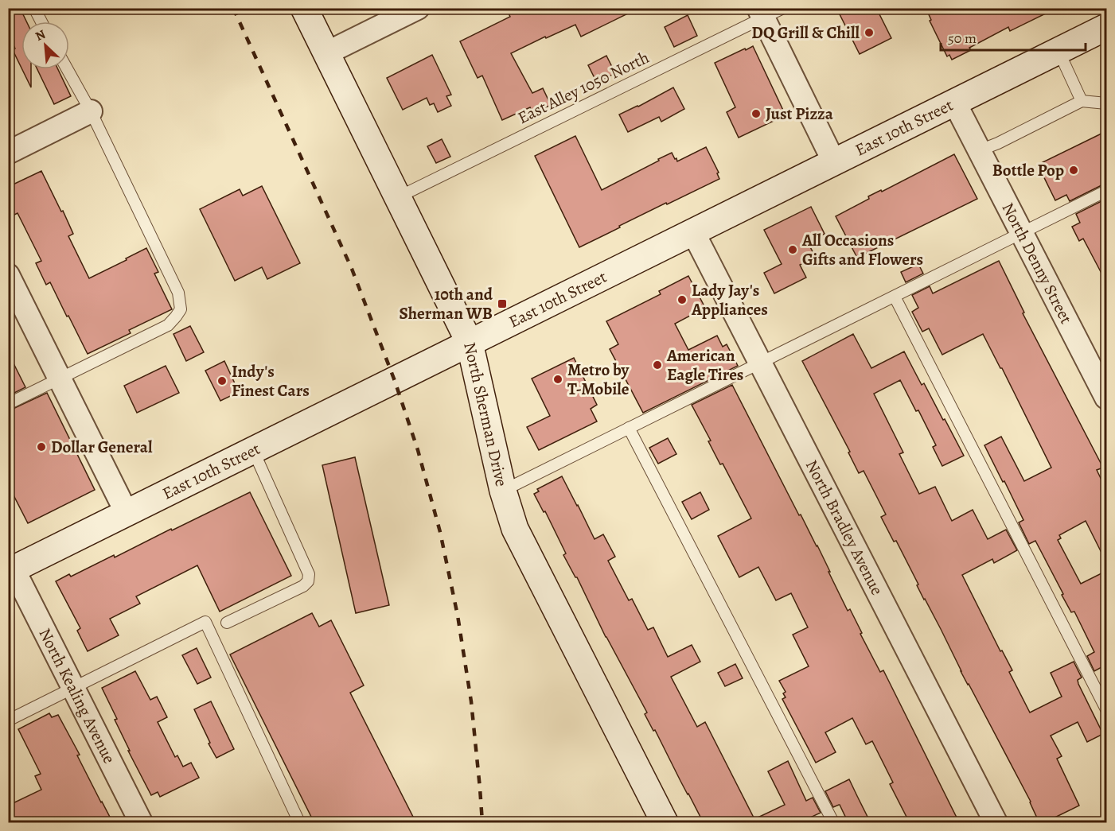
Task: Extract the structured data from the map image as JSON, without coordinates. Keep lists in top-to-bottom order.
{
  "streets": {
    "main road": ["East 10th Street", "North Sherman Drive"],
    "street": ["North Denny Street", "North Bradley Avenue", "North Kealing Avenue"],
    "lane": ["East Alley 1050 North"]
  },
  "crossings": [
    ["East Alley 1050 North", "North Sherman Drive"],
    ["East 10th Street", "North Denny Street"],
    ["East 10th Street", "North Sherman Drive"],
    ["East 10th Street", "North Bradley Avenue"],
    ["East 10th Street", "North Kealing Avenue"]
  ],
  "places": {
    "other": [
      "DQ Grill & Chill",
      "Just Pizza",
      "Bottle Pop",
      "All Occasions Gifts and Flowers",
      "Lady Jay's Appliances",
      "American Eagle Tires",
      "Metro by T-Mobile",
      "Indy's Finest Cars",
      "Dollar General"
    ],
    "transit": ["10th and Sherman WB"]
  },
  "scale_bar": "50 m",
  "north": "top left"
}
